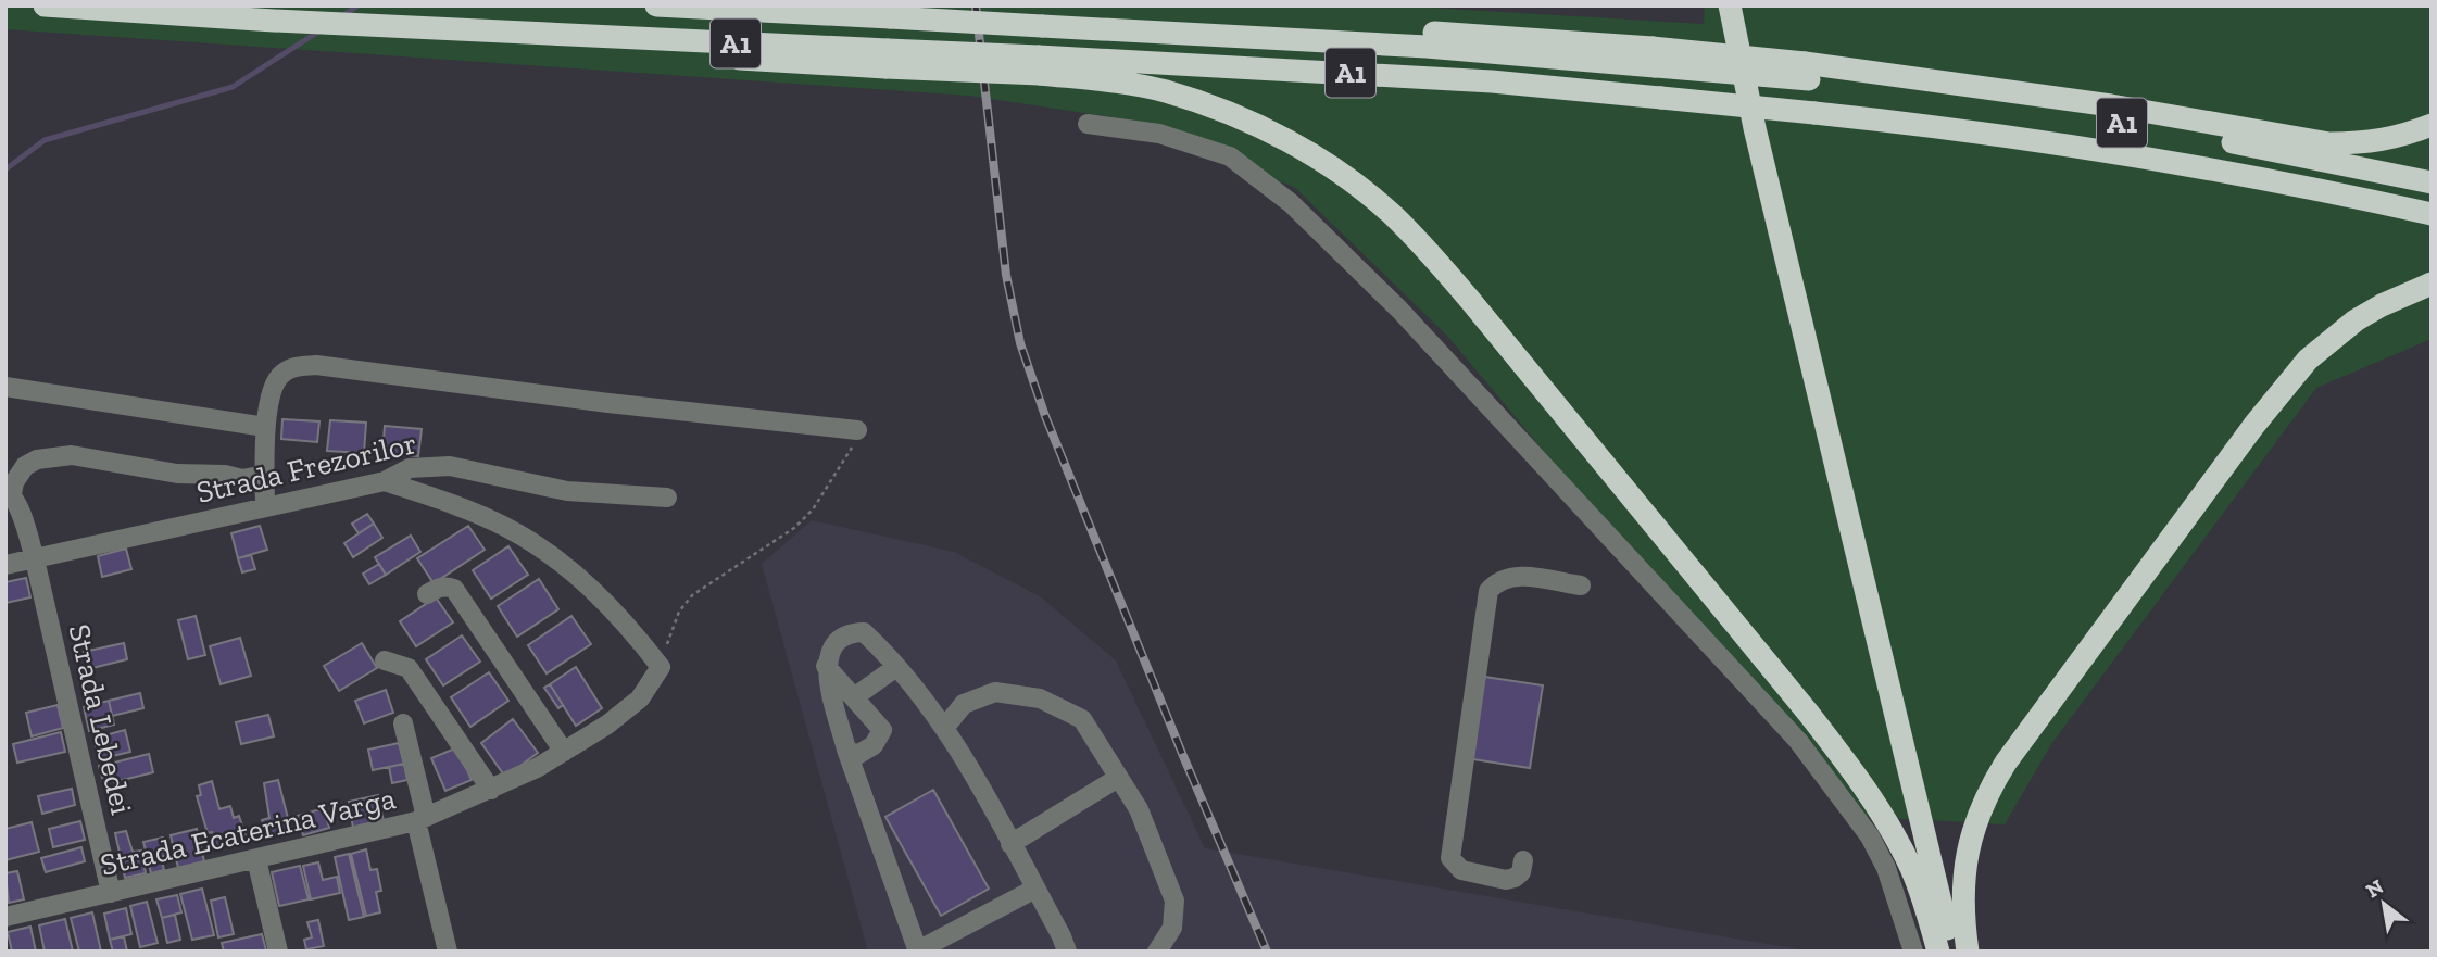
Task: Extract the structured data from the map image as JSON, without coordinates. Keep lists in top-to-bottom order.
{
  "streets": {
    "highway": ["A1"],
    "street": ["Strada Frezorilor", "Strada Lebedei", "Strada Ecaterina Varga"]
  },
  "crossings": [
    ["Strada Frezorilor", "Strada Lebedei"],
    ["Strada Lebedei", "Strada Ecaterina Varga"]
  ],
  "north": "top left"
}
